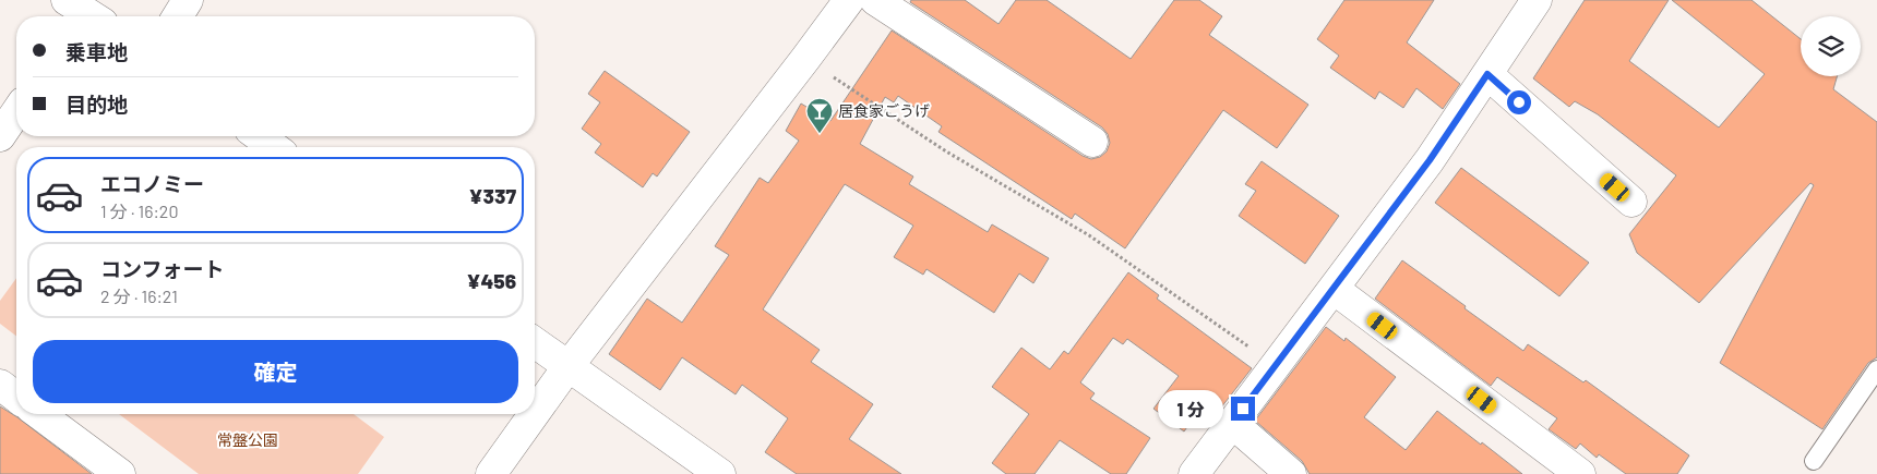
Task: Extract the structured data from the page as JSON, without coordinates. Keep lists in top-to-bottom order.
{
  "parks": ["常盤公園"],
  "places": {
    "bar": ["居食家ごうげ"]
  },
  "page": {
    "banner": ["乗車地", "目的地"],
    "list": [
      {
        "name": "エコノミー",
        "note": "1 分 · 16:20",
        "value": "¥337"
      },
      {
        "name": "コンフォート",
        "note": "2 分 · 16:21",
        "value": "¥456"
      }
    ],
    "buttons": "確定",
    "bubble": "1 分"
  }
}
